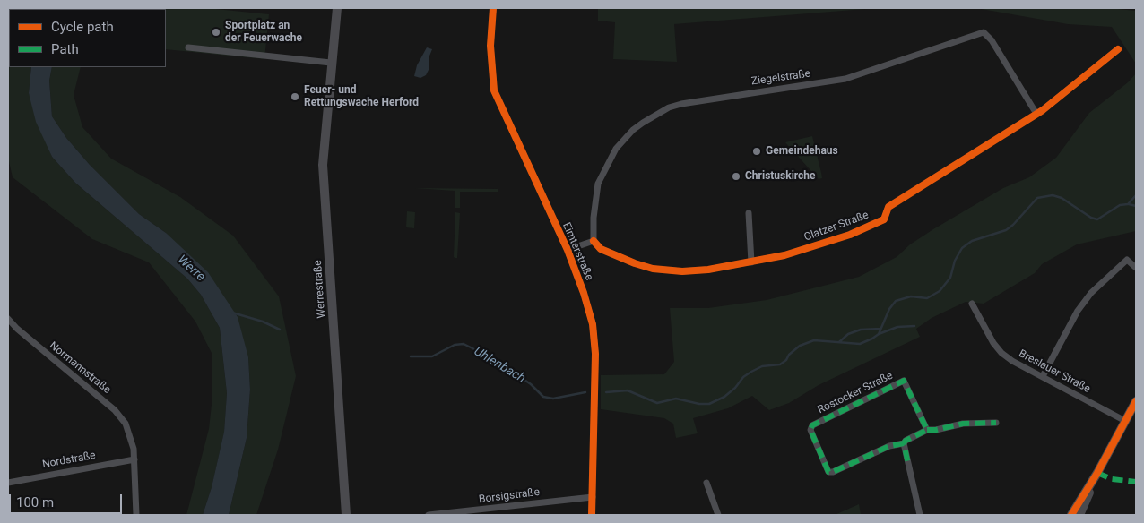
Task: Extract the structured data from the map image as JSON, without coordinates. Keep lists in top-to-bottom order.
{
  "streets": {
    "main road": ["Werrestraße"],
    "street": [
      "Ziegelstraße",
      "Glatzer Straße",
      "Eimterstraße",
      "Normannstraße",
      "Breslauer Straße",
      "Rostocker Straße",
      "Nordstraße",
      "Borsigstraße"
    ]
  },
  "crossings": [
    ["Ziegelstraße", "Glatzer Straße"],
    ["Eimterstraße", "Borsigstraße"],
    ["Normannstraße", "Nordstraße"]
  ],
  "water": ["Werre", "Uhlenbach"],
  "places": [
    "Sportplatz an der Feuerwache",
    "Feuer- und Rettungswache Herford",
    "Gemeindehaus",
    "Christuskirche"
  ],
  "legend": ["Cycle path", "Path"],
  "scale_bar": "100 m"
}
